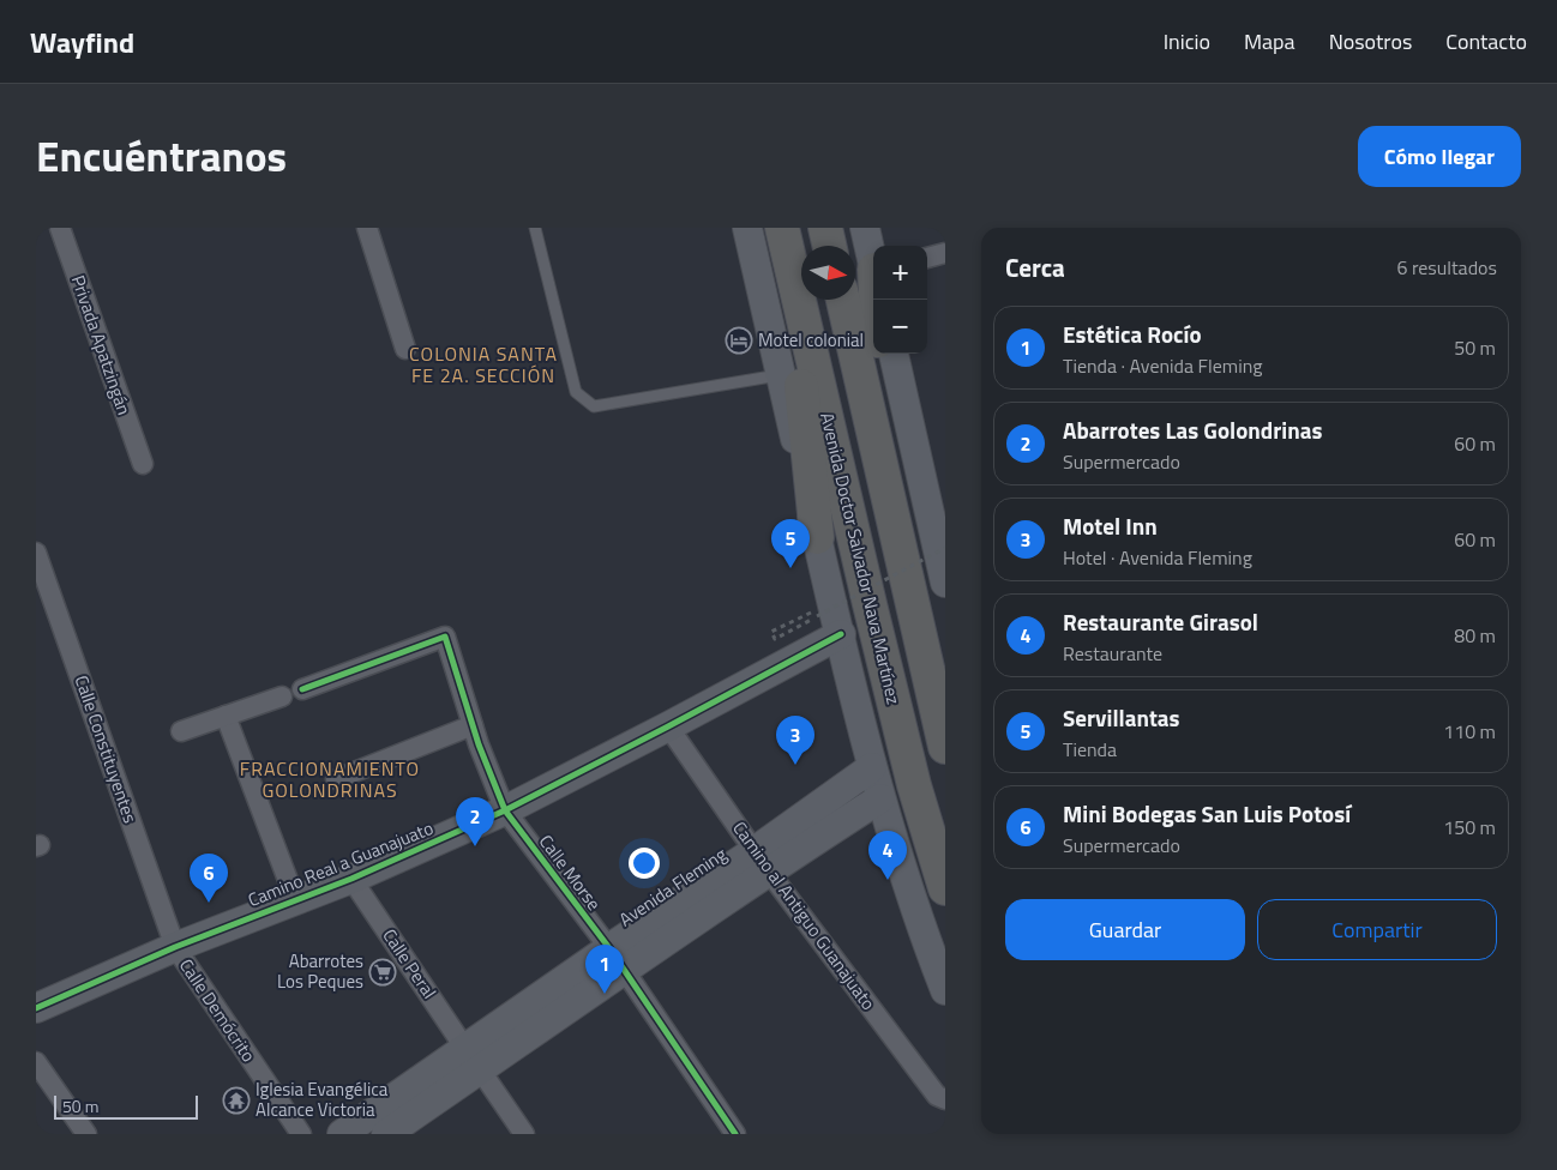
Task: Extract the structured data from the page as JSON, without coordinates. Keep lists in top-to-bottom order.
{
  "streets": {
    "highway": ["Avenida Doctor Salvador Nava Martínez"],
    "street": [
      "Privada Apatzingán",
      "Calle Constituyentes",
      "Camino Real a Guanajuato",
      "Calle Morse",
      "Avenida Fleming",
      "Camino al Antiguo Guanajuato",
      "Calle Peral",
      "Calle Demócrito"
    ]
  },
  "crossings": [
    ["Avenida Doctor Salvador Nava Martínez", "Camino Real a Guanajuato"],
    ["Avenida Doctor Salvador Nava Martínez", "Avenida Fleming"],
    ["Calle Constituyentes", "Camino Real a Guanajuato"],
    ["Calle Constituyentes", "Calle Demócrito"],
    ["Camino Real a Guanajuato", "Calle Morse"],
    ["Camino Real a Guanajuato", "Camino al Antiguo Guanajuato"],
    ["Camino Real a Guanajuato", "Calle Peral"],
    ["Camino Real a Guanajuato", "Calle Demócrito"],
    ["Calle Morse", "Avenida Fleming"],
    ["Avenida Fleming", "Camino al Antiguo Guanajuato"],
    ["Avenida Fleming", "Calle Peral"]
  ],
  "districts": ["COLONIA SANTA FE 2A. SECCIÓN", "FRACCIONAMIENTO GOLONDRINAS"],
  "places": {
    "hotel": ["Motel colonial"],
    "supermarket": ["Abarrotes Los Peques"],
    "temple": ["Iglesia Evangélica Alcance Victoria"]
  },
  "scale_bar": "50 m",
  "north": "right",
  "page": {
    "header": "Wayfind",
    "nav": [
      "Inicio",
      "Mapa",
      "Nosotros",
      "Contacto"
    ],
    "title": "Encuéntranos",
    "buttons": [
      "Cómo llegar",
      ["Guardar", "Compartir"]
    ],
    "heading": ["Cerca", "6 resultados"],
    "map_buttons": ["+", "−"],
    "list": [
      {
        "mark": "1",
        "name": "Estética Rocío",
        "note": "Tienda · Avenida Fleming",
        "value": "50 m"
      },
      {
        "mark": "2",
        "name": "Abarrotes Las Golondrinas",
        "note": "Supermercado",
        "value": "60 m"
      },
      {
        "mark": "3",
        "name": "Motel Inn",
        "note": "Hotel · Avenida Fleming",
        "value": "60 m"
      },
      {
        "mark": "4",
        "name": "Restaurante Girasol",
        "note": "Restaurante",
        "value": "80 m"
      },
      {
        "mark": "5",
        "name": "Servillantas",
        "note": "Tienda",
        "value": "110 m"
      },
      {
        "mark": "6",
        "name": "Mini Bodegas San Luis Potosí",
        "note": "Supermercado",
        "value": "150 m"
      }
    ],
    "pins": [
      "5",
      "3",
      "2",
      "4",
      "6",
      "1"
    ],
    "scale": "50 m"
  }
}
